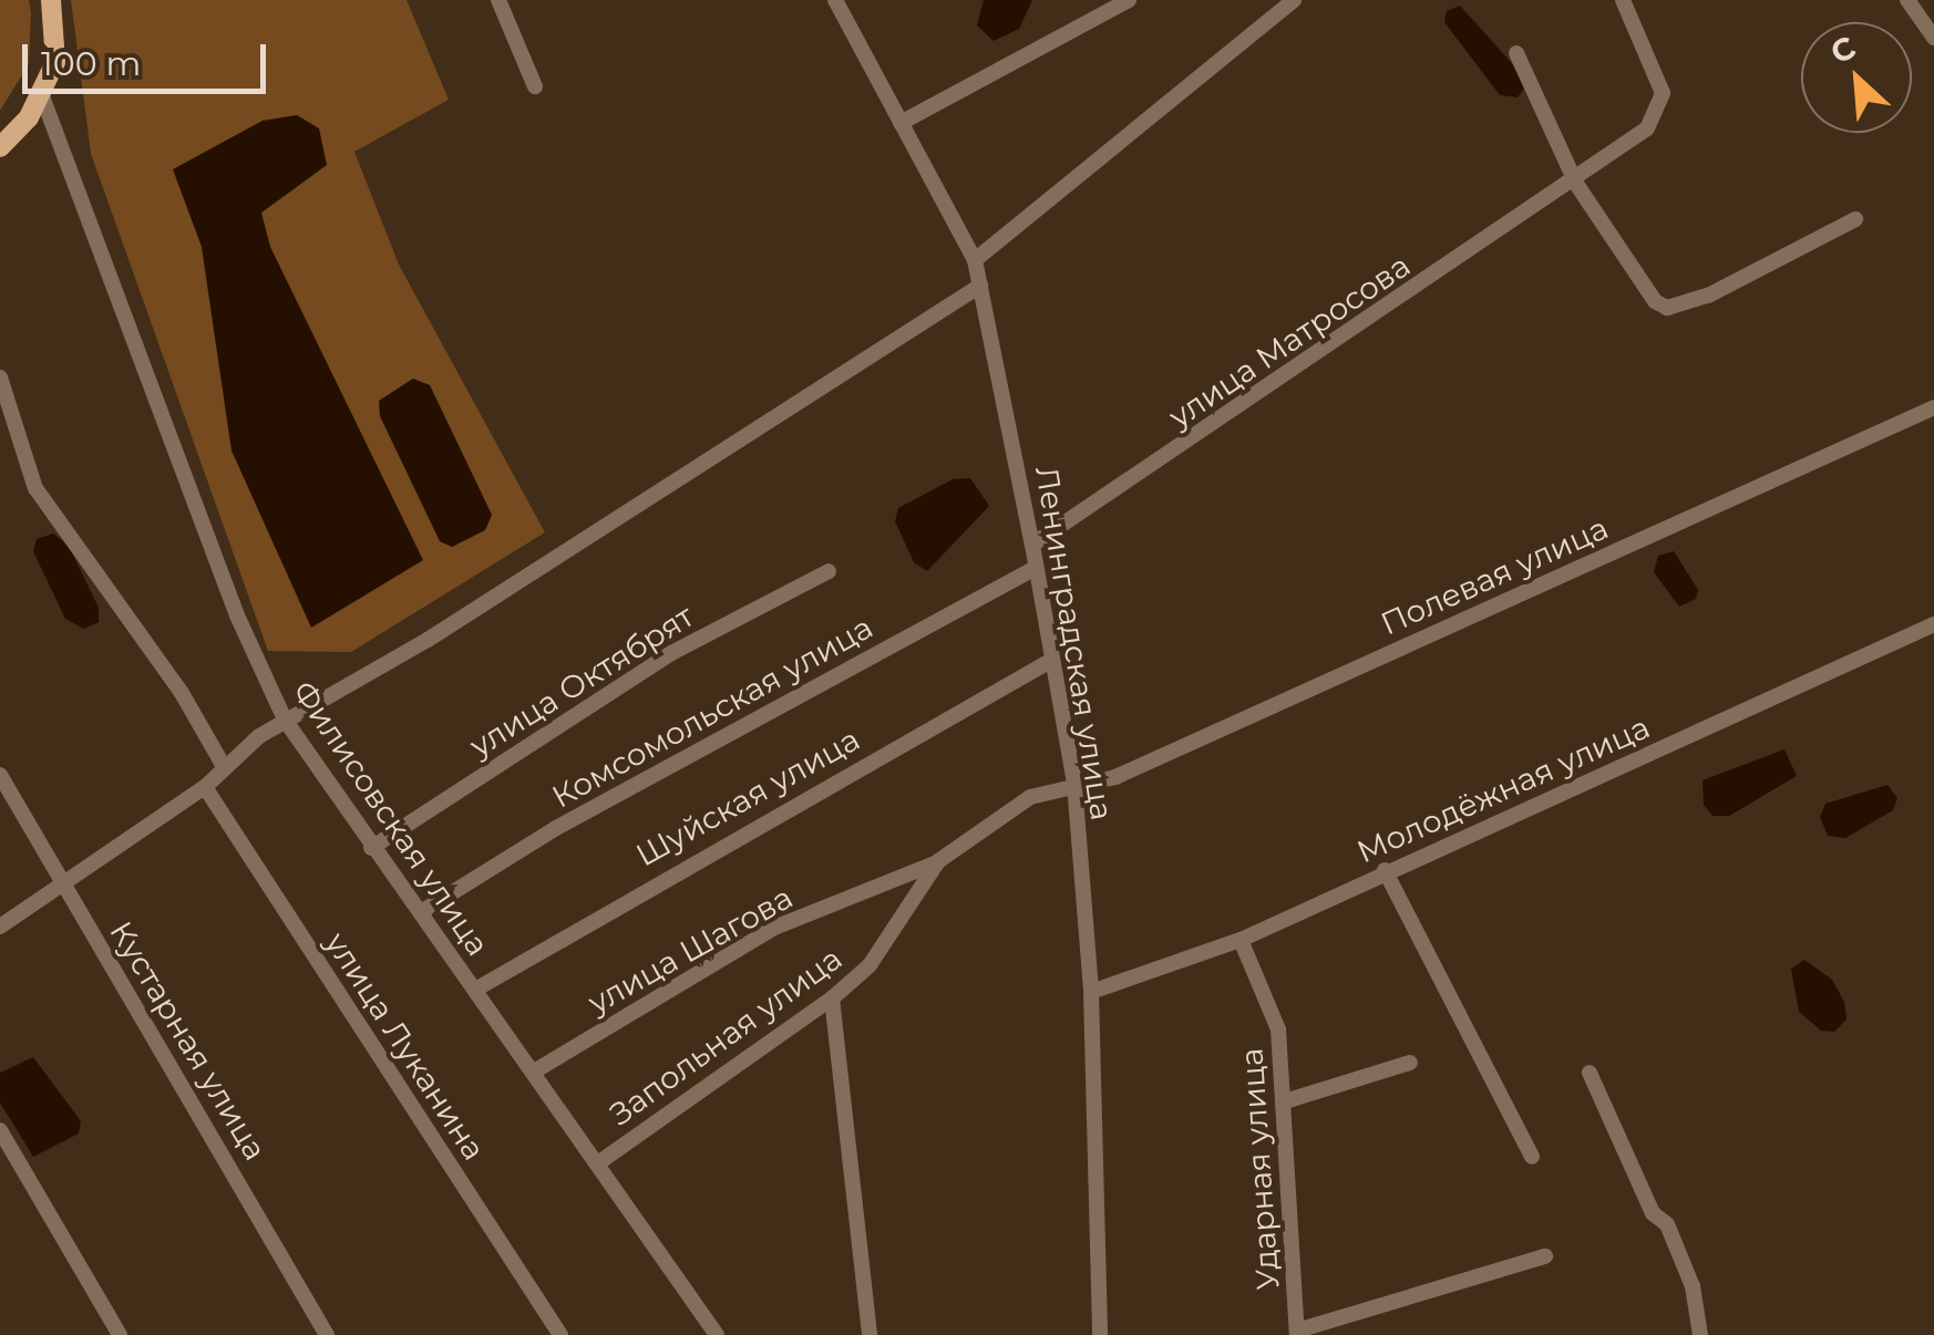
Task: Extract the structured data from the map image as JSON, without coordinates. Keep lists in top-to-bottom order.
{
  "streets": {
    "street": [
      "улица Матросова",
      "Полевая улица",
      "Ленинградская улица",
      "улица Октябрят",
      "Комсомольская улица",
      "Молодёжная улица",
      "Шуйская улица",
      "Филисовская улица",
      "улица Шагова",
      "Запольная улица",
      "Кустарная улица",
      "улица Луканина",
      "Ударная улица"
    ]
  },
  "crossings": [
    ["улица Матросова", "Ленинградская улица"],
    ["Полевая улица", "Ленинградская улица"],
    ["Полевая улица", "Запольная улица"],
    ["Ленинградская улица", "Комсомольская улица"],
    ["Ленинградская улица", "Молодёжная улица"],
    ["Ленинградская улица", "Шуйская улица"],
    ["Ленинградская улица", "Запольная улица"],
    ["улица Октябрят", "Филисовская улица"],
    ["Комсомольская улица", "Филисовская улица"],
    ["Молодёжная улица", "Ударная улица"],
    ["Шуйская улица", "Филисовская улица"],
    ["Филисовская улица", "улица Шагова"],
    ["Филисовская улица", "Запольная улица"],
    ["улица Шагова", "Запольная улица"]
  ],
  "scale_bar": "100 m",
  "north": "top left"
}
